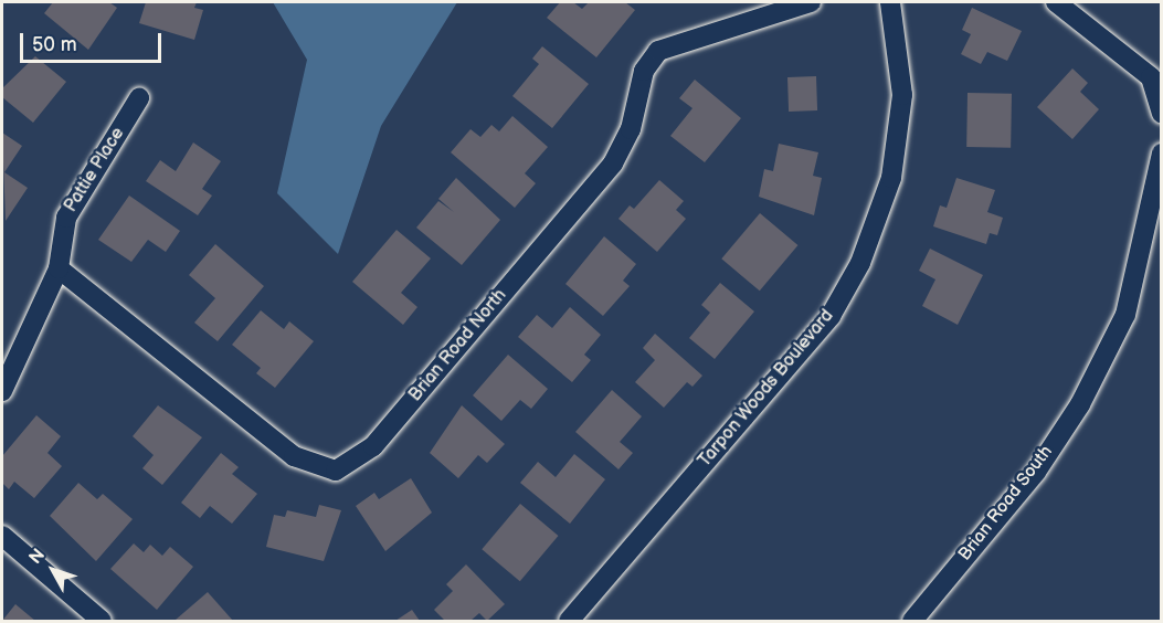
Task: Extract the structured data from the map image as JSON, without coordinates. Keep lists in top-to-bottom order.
{
  "streets": {
    "street": [
      "Pattie Place",
      "Brian Road North",
      "Tarpon Woods Boulevard",
      "Brian Road South"
    ]
  },
  "crossings": [
    ["Pattie Place", "Brian Road North"]
  ],
  "scale_bar": "50 m",
  "north": "top left"
}
